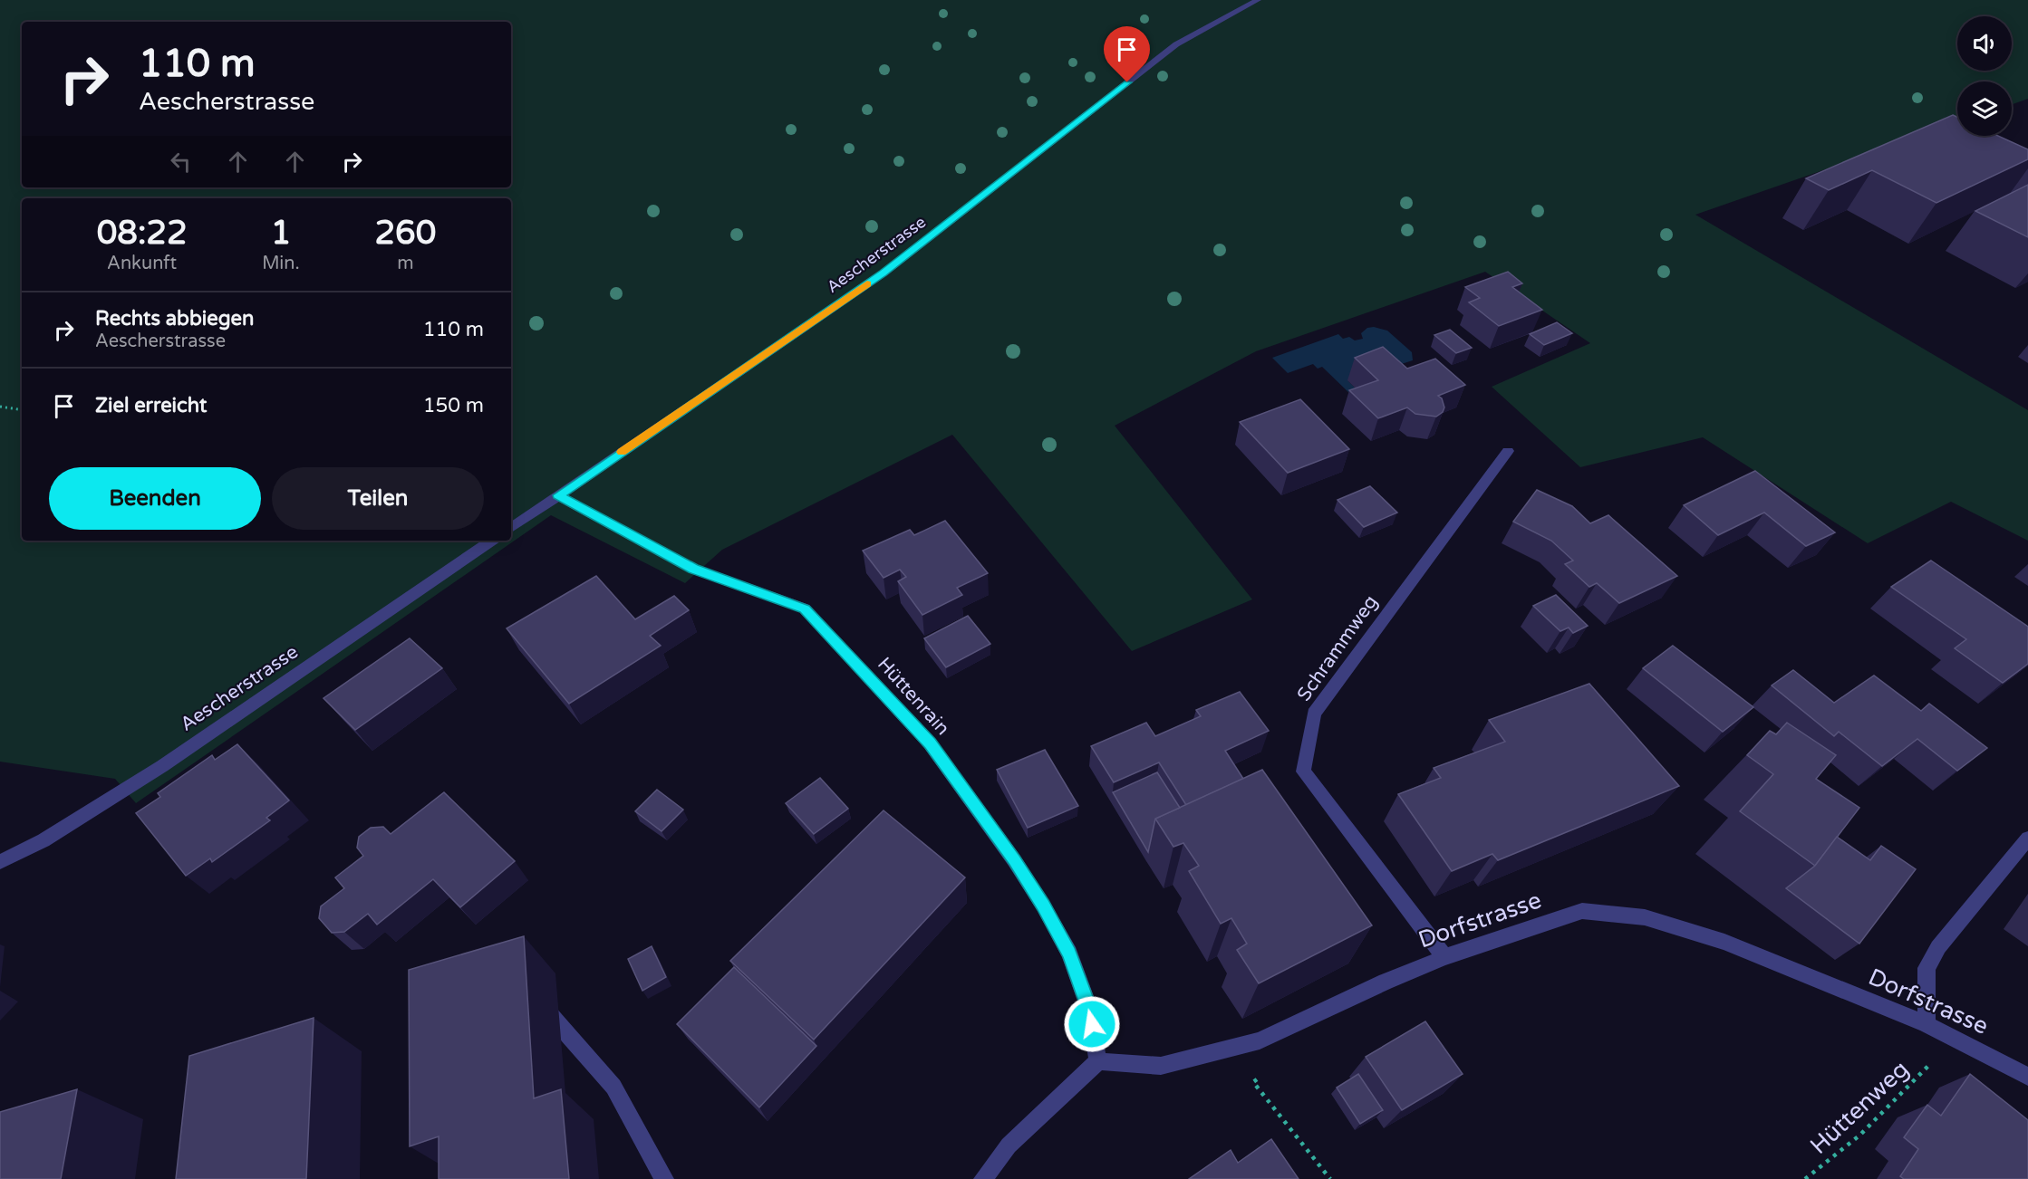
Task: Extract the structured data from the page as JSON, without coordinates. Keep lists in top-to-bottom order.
{
  "streets": {
    "street": [
      "Aescherstrasse",
      "Schrammweg",
      "Hüttenrain",
      "Dorfstrasse"
    ],
    "path": ["Hüttenweg"]
  },
  "crossings": [
    ["Aescherstrasse", "Hüttenrain"],
    ["Schrammweg", "Dorfstrasse"],
    ["Hüttenrain", "Dorfstrasse"],
    ["Dorfstrasse", "Hüttenweg"]
  ],
  "page": {
    "turn": ["110 m", "Aescherstrasse"],
    "eta": [
      "08:22",
      "Ankunft",
      "1",
      "Min.",
      "260",
      "m"
    ],
    "list": [
      {
        "name": "Rechts abbiegen",
        "note": "Aescherstrasse",
        "value": "110 m"
      },
      {
        "name": "Ziel erreicht",
        "value": "150 m"
      }
    ],
    "buttons": ["Beenden", "Teilen"]
  }
}
